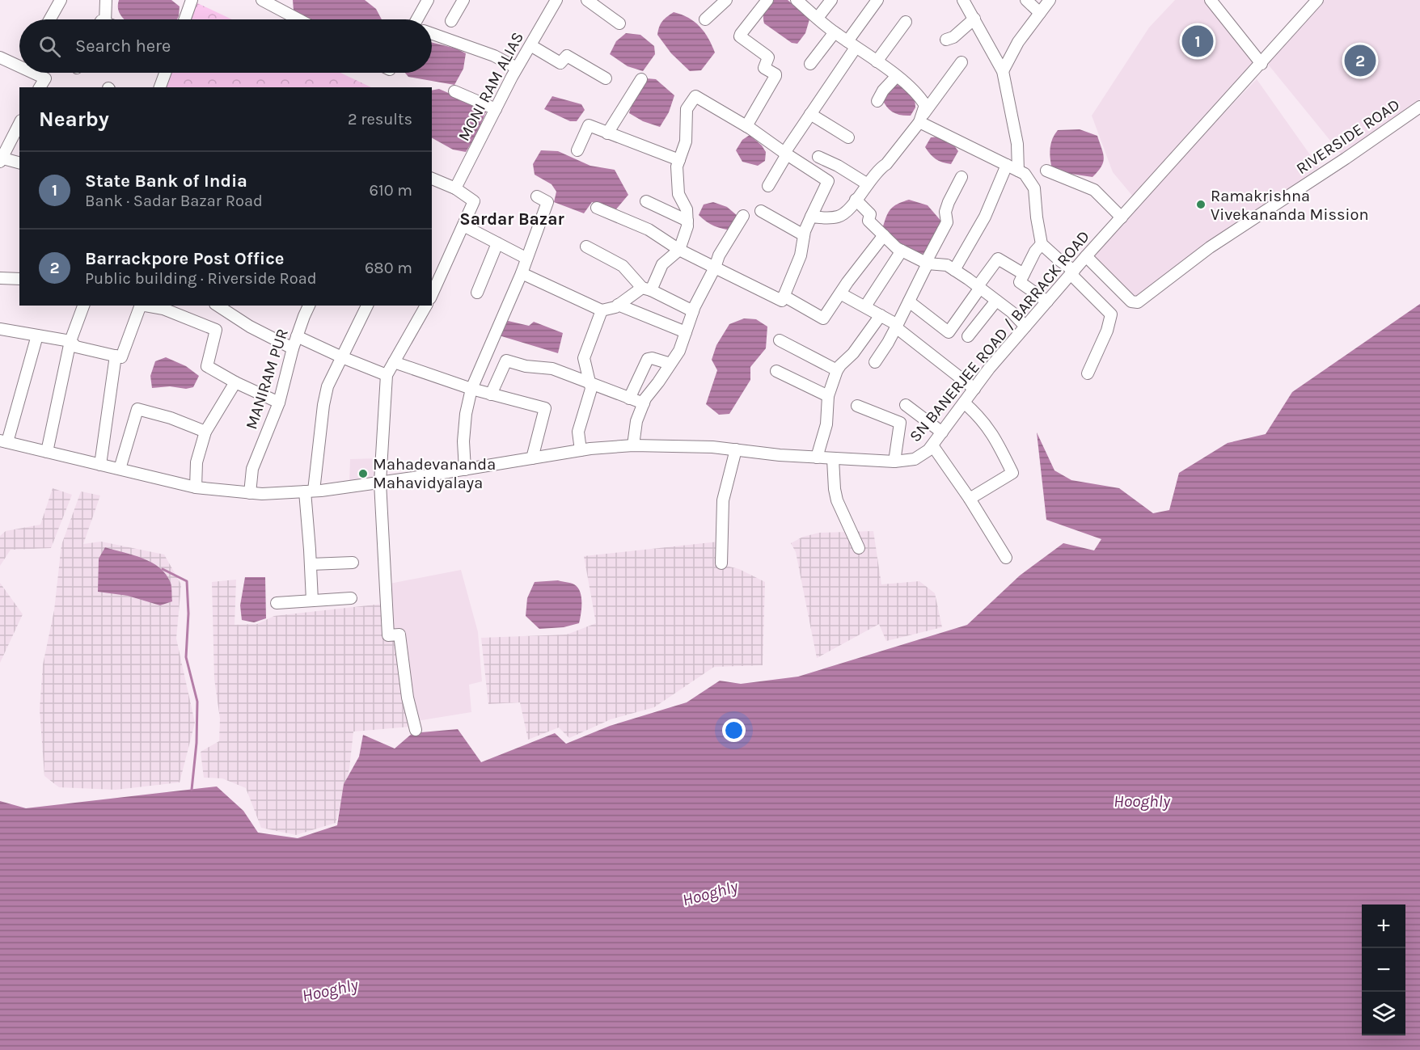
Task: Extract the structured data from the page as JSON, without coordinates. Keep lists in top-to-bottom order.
{
  "streets": {
    "street": [
      "MONI RAM ALIAS",
      "RIVERSIDE ROAD",
      "SN BANERJEE ROAD / BARRACK ROAD",
      "MANIRAM PUR"
    ]
  },
  "crossings": [
    ["RIVERSIDE ROAD", "SN BANERJEE ROAD / BARRACK ROAD"],
    ["SN BANERJEE ROAD / BARRACK ROAD", "MANIRAM PUR"]
  ],
  "districts": ["Sardar Bazar"],
  "water": ["Hooghly"],
  "places": ["Ramakrishna Vivekananda Mission", "Mahadevananda Mahavidyalaya"],
  "page": {
    "search": "Search here",
    "pins": ["1", "2"],
    "heading": ["Nearby", "2 results"],
    "list": [
      {
        "mark": "1",
        "name": "State Bank of India",
        "note": "Bank · Sadar Bazar Road",
        "value": "610 m"
      },
      {
        "mark": "2",
        "name": "Barrackpore Post Office",
        "note": "Public building · Riverside Road",
        "value": "680 m"
      }
    ],
    "map_buttons": ["+", "−"]
  }
}
